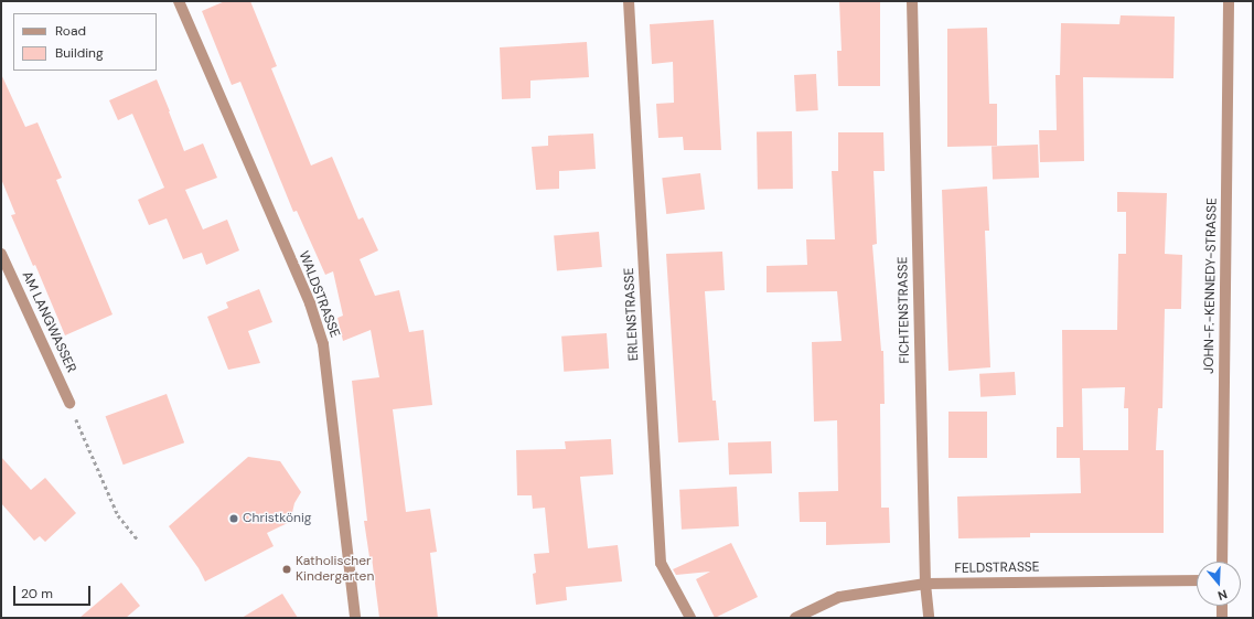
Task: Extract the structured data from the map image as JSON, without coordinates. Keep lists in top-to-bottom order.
{
  "streets": {
    "street": [
      "JOHN-F.-KENNEDY-STRASSE",
      "WALDSTRASSE",
      "FICHTENSTRASSE",
      "ERLENSTRASSE",
      "AM LANGWASSER",
      "FELDSTRASSE"
    ]
  },
  "crossings": [
    ["FICHTENSTRASSE", "FELDSTRASSE"]
  ],
  "places": ["Christkönig", "Katholischer Kindergarten"],
  "legend": ["Road", "Building"],
  "scale_bar": "20 m",
  "north": "bottom"
}
